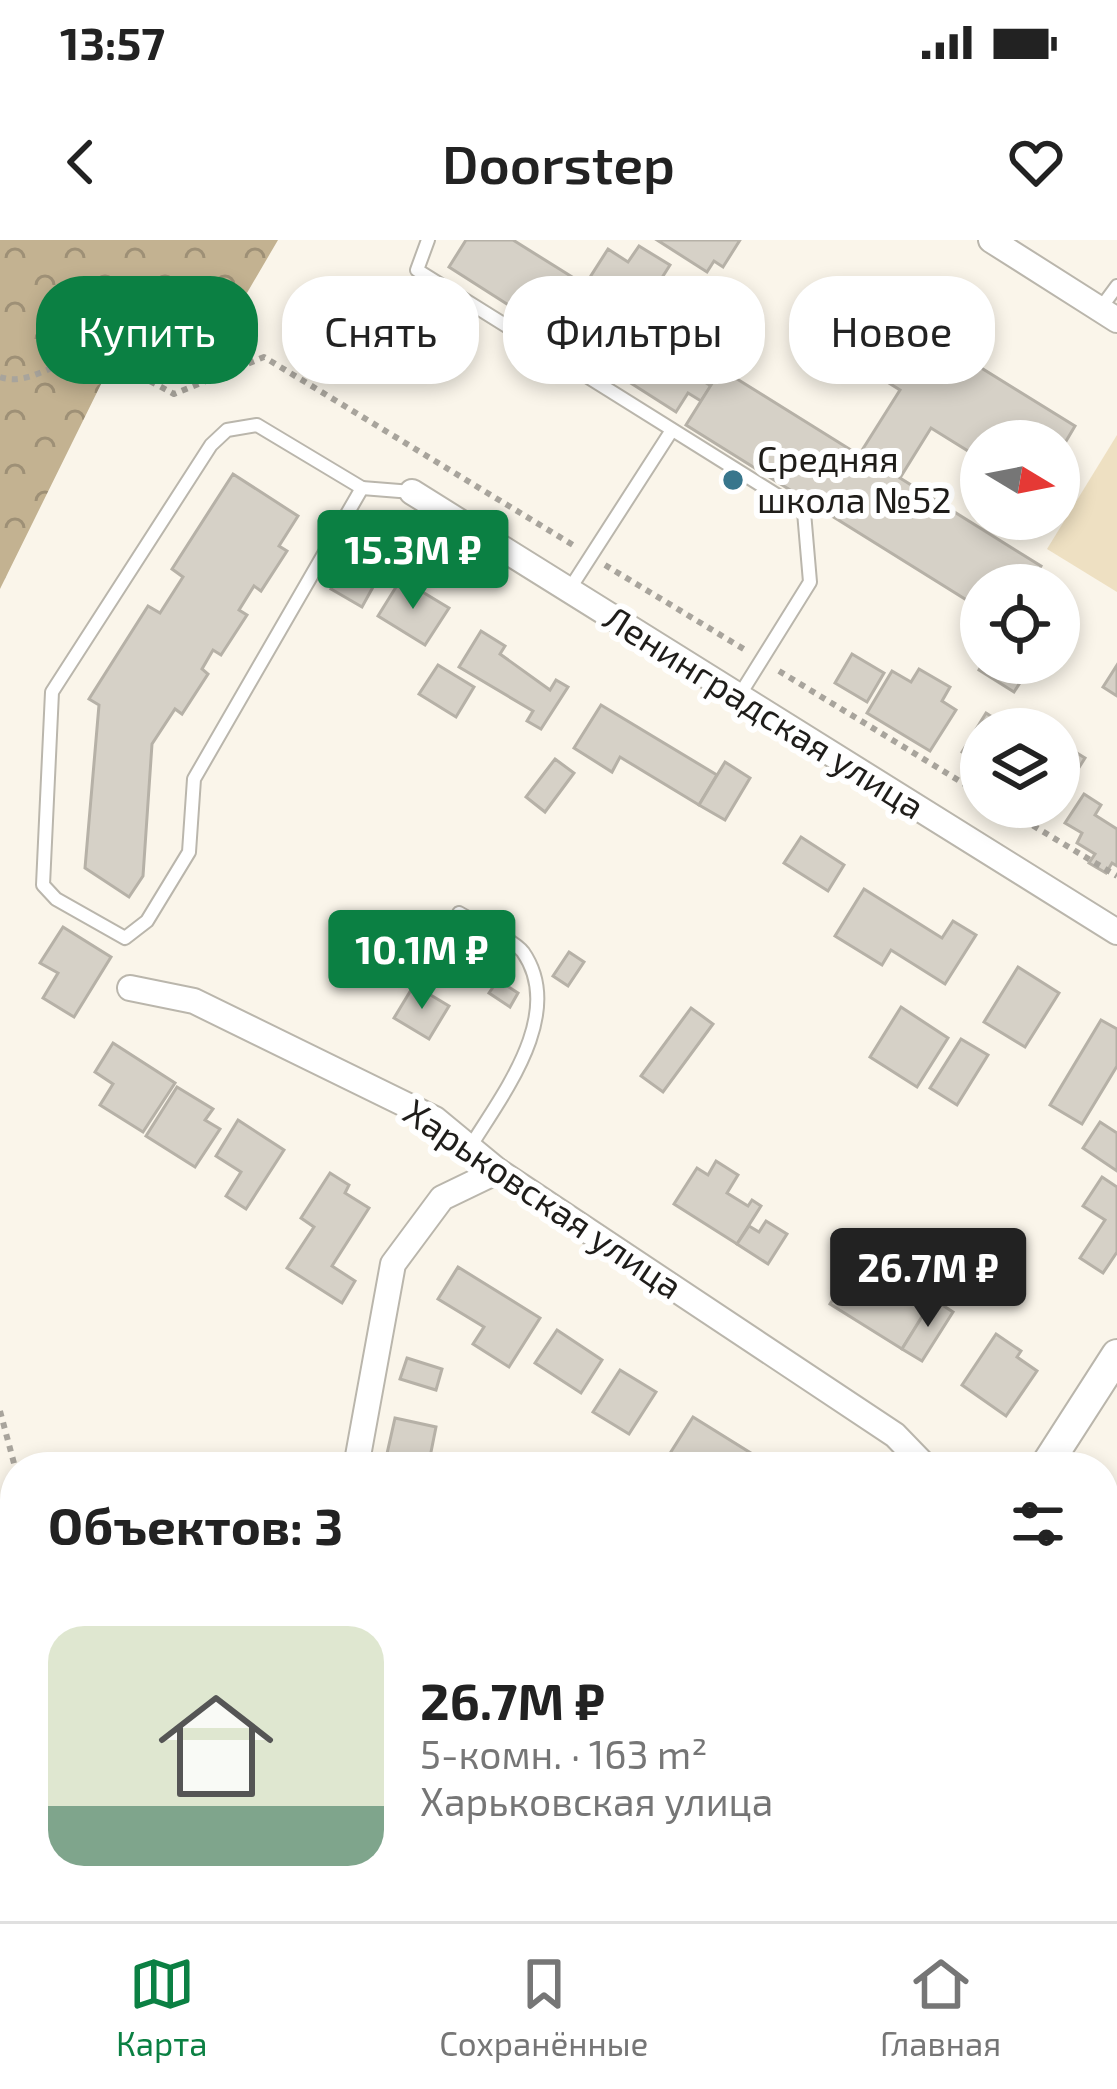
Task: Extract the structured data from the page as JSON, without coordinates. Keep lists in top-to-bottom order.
{
  "streets": {
    "street": ["Ленинградская улица", "Харьковская улица"]
  },
  "places": ["Средняя школа №52"],
  "north": "right",
  "page": {
    "status": "13:57",
    "header": "Doorstep",
    "chip": [
      "Купить",
      "Снять",
      "Фильтры",
      "Новое"
    ],
    "price": ["15.3M ₽", "10.1M ₽", "26.7M ₽"],
    "heading": "Объектов: 3",
    "list": [
      {
        "name": "26.7M ₽",
        "note": "5-комн. · 163 m² · Харьковская улица"
      }
    ],
    "tabs": ["Карта", "Сохранённые", "Главная"]
  }
}
